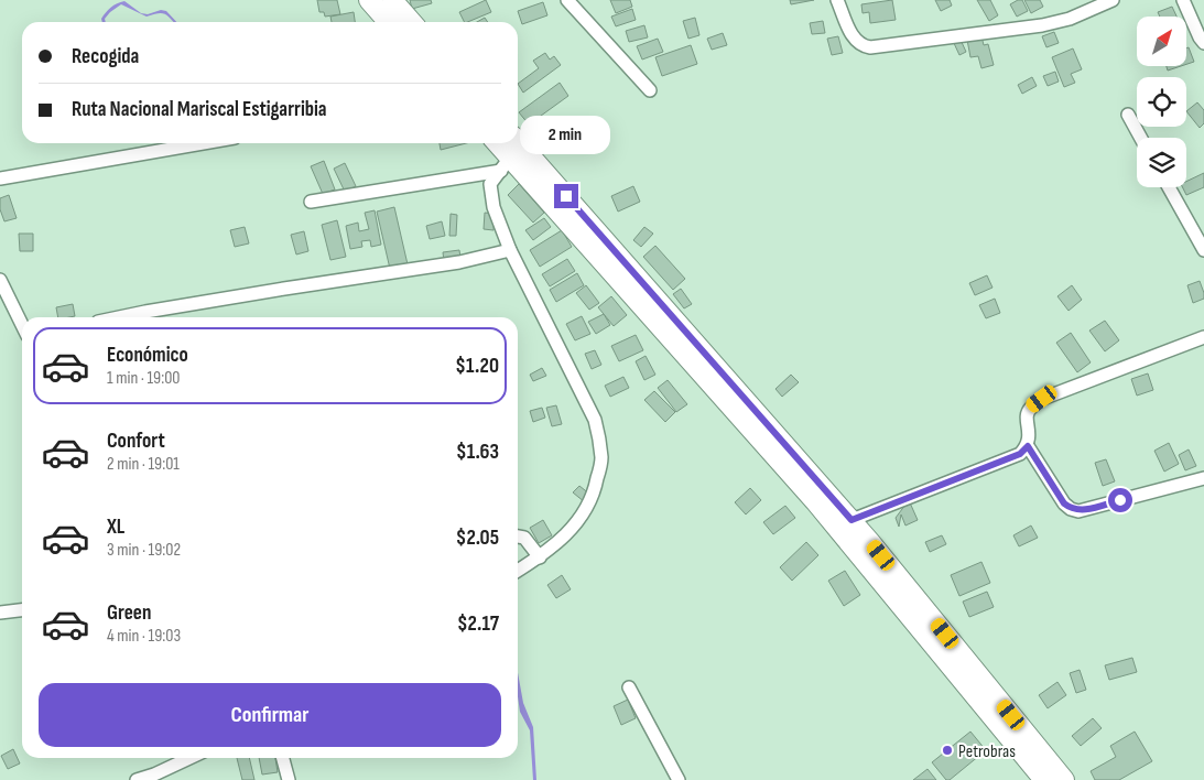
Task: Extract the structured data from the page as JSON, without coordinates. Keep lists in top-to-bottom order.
{
  "places": ["Petrobras"],
  "north": "top right",
  "page": {
    "banner": ["Recogida", "Ruta Nacional Mariscal Estigarribia"],
    "bubble": "2 min",
    "list": [
      {
        "name": "Económico",
        "note": "1 min · 19:00",
        "value": "$1.20"
      },
      {
        "name": "Confort",
        "note": "2 min · 19:01",
        "value": "$1.63"
      },
      {
        "name": "XL",
        "note": "3 min · 19:02",
        "value": "$2.05"
      },
      {
        "name": "Green",
        "note": "4 min · 19:03",
        "value": "$2.17"
      }
    ],
    "buttons": "Confirmar"
  }
}
